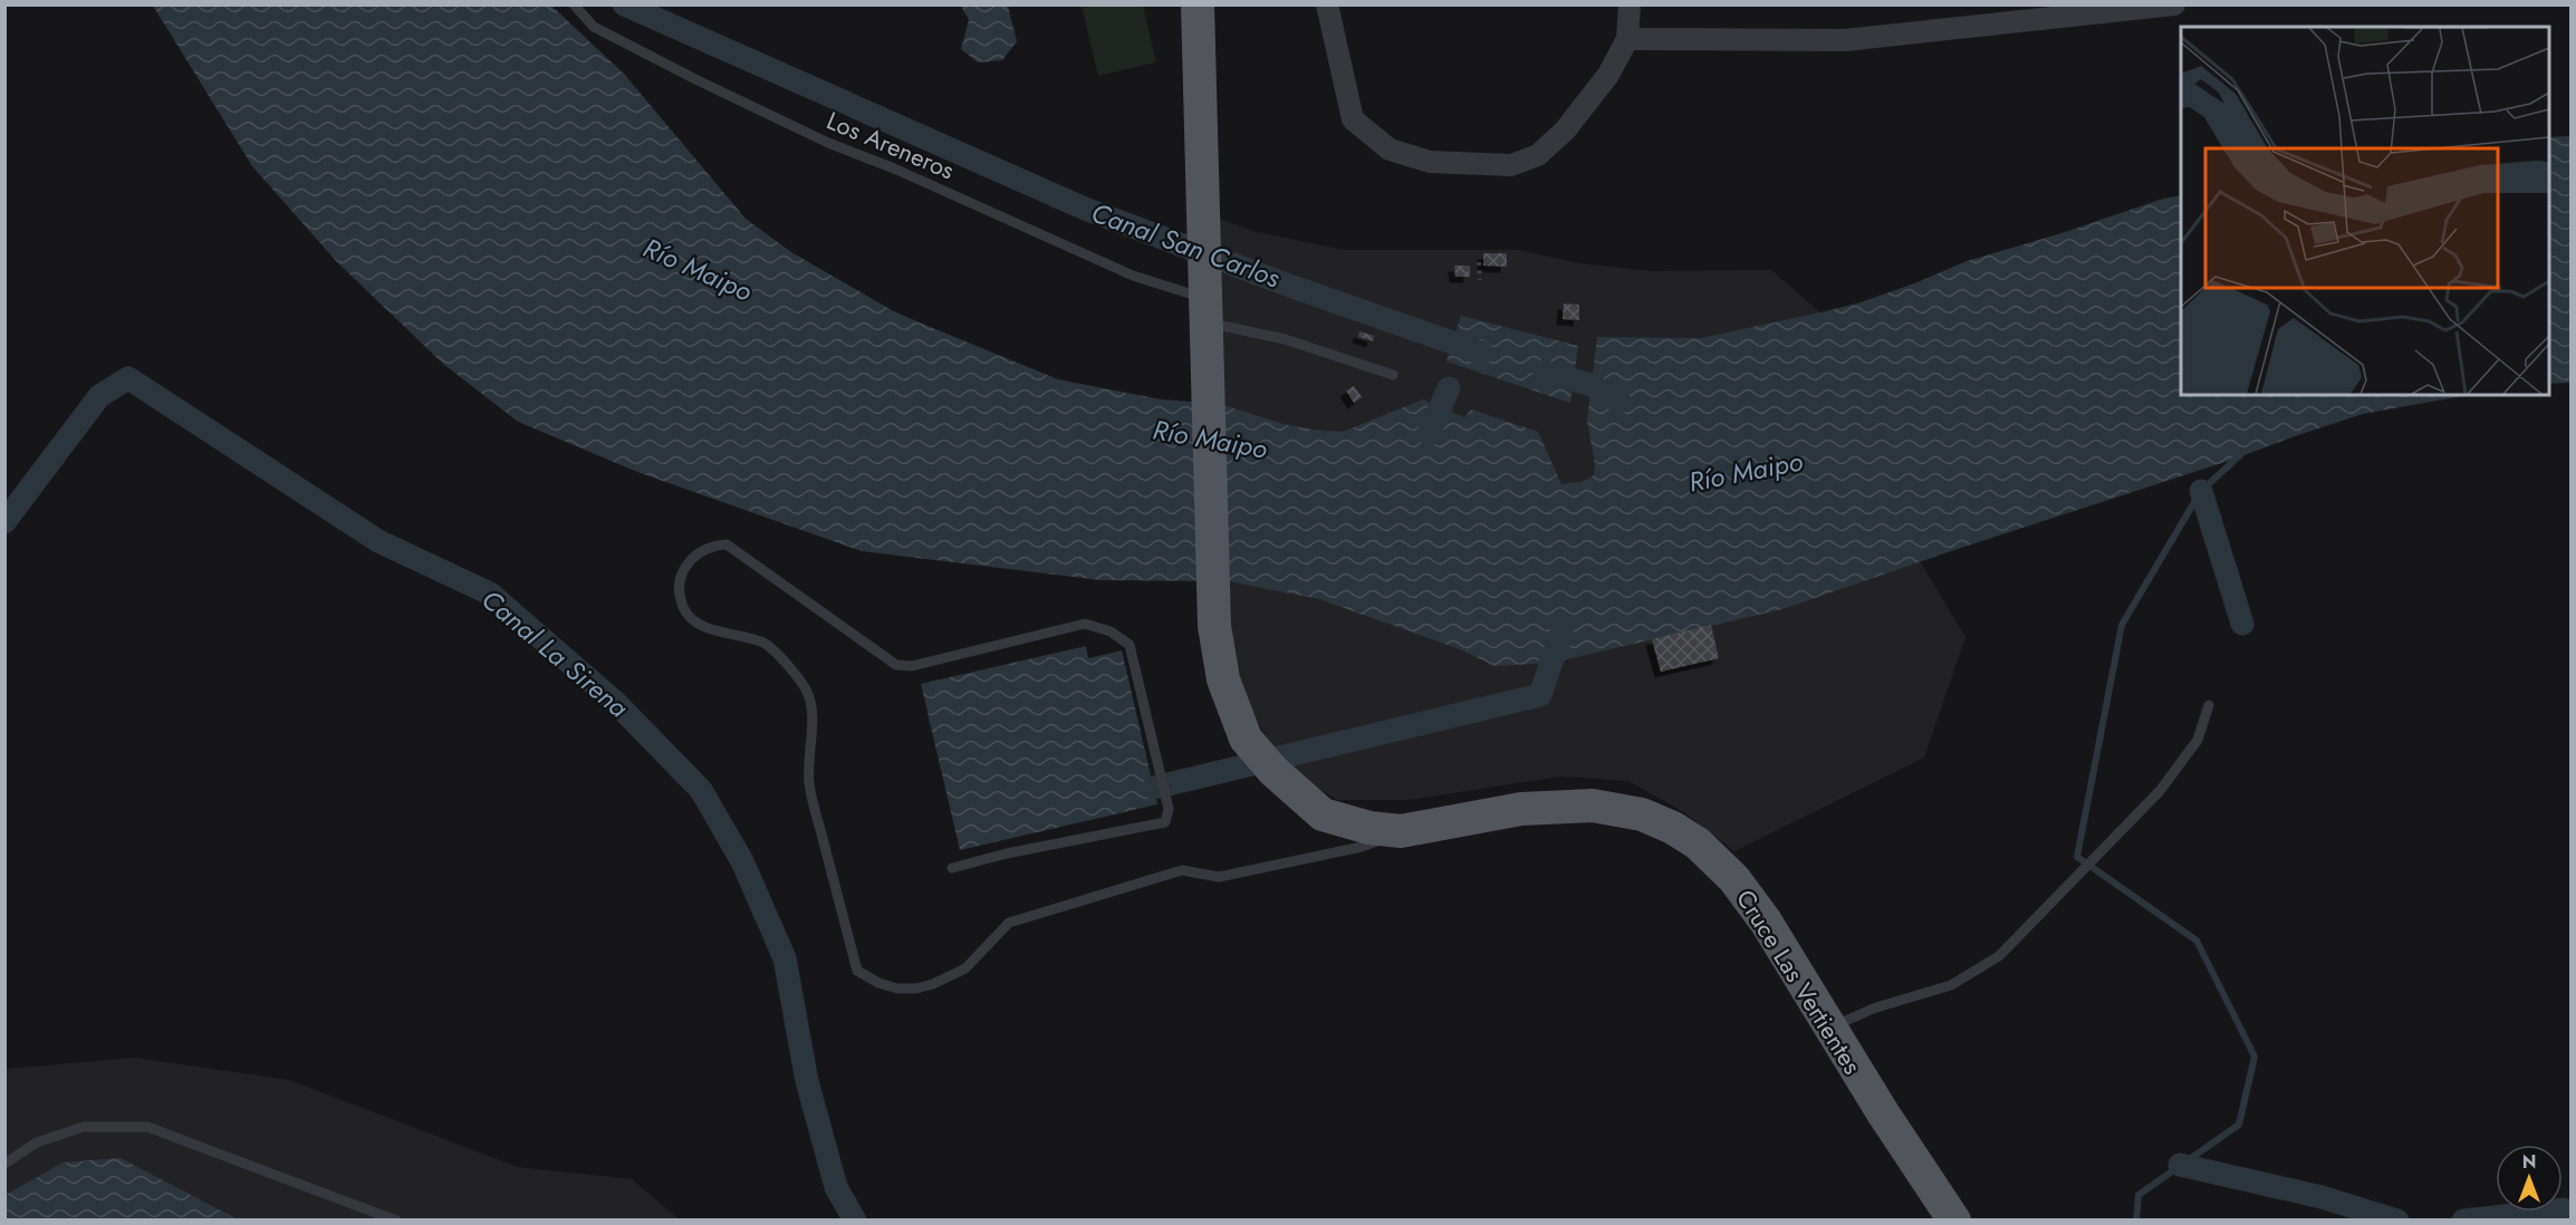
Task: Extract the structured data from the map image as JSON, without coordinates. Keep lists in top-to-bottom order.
{
  "streets": {
    "main road": ["Cruce Las Vertientes"],
    "lane": ["Los Areneros"]
  },
  "crossings": [
    ["Los Areneros", "Cruce Las Vertientes"]
  ],
  "water": ["Canal San Carlos", "Río Maipo", "Canal La Sirena"],
  "north": "top"
}
